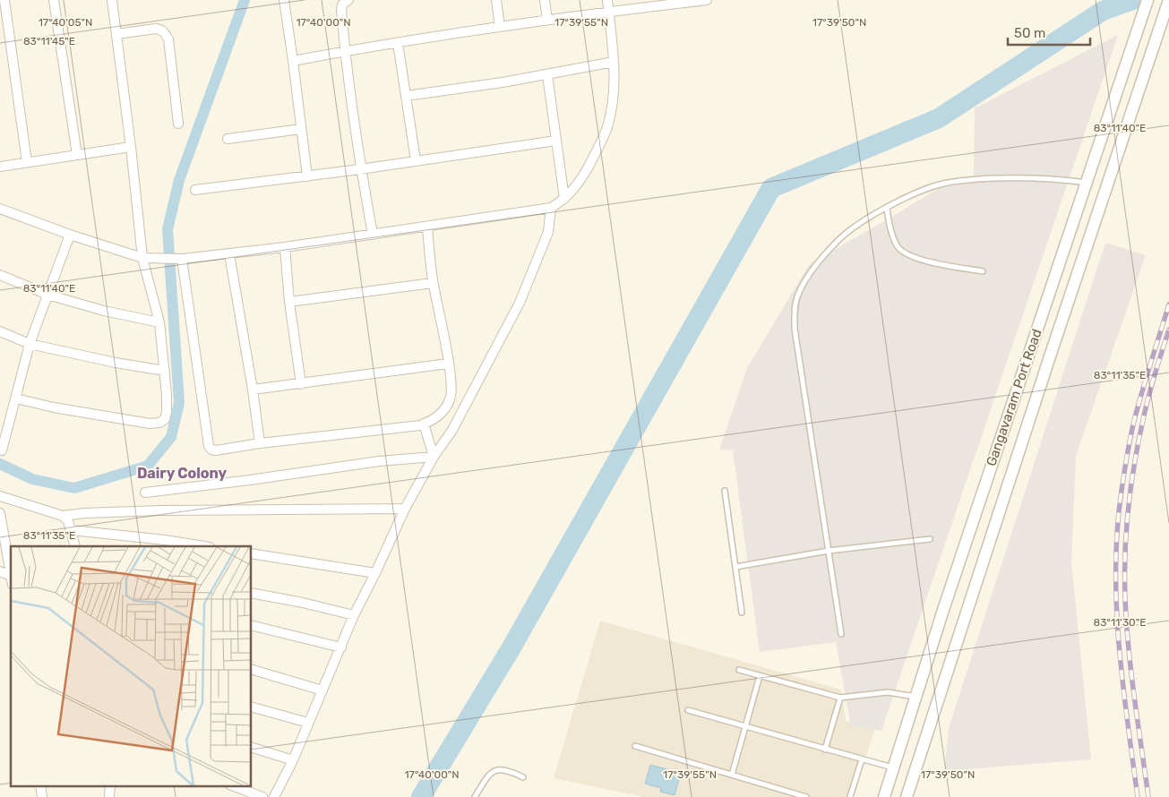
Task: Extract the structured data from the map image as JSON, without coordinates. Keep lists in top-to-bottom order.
{
  "streets": {
    "street": ["Gangavaram Port Road"]
  },
  "districts": ["Dairy Colony"],
  "scale_bar": "50 m",
  "coordinates": [
    "17°40'05\"N",
    "17°40'00\"N",
    "17°39'55\"N",
    "17°39'50\"N",
    "83°11'45\"E",
    "83°11'40\"E",
    "83°11'35\"E",
    "83°11'30\"E"
  ]
}
